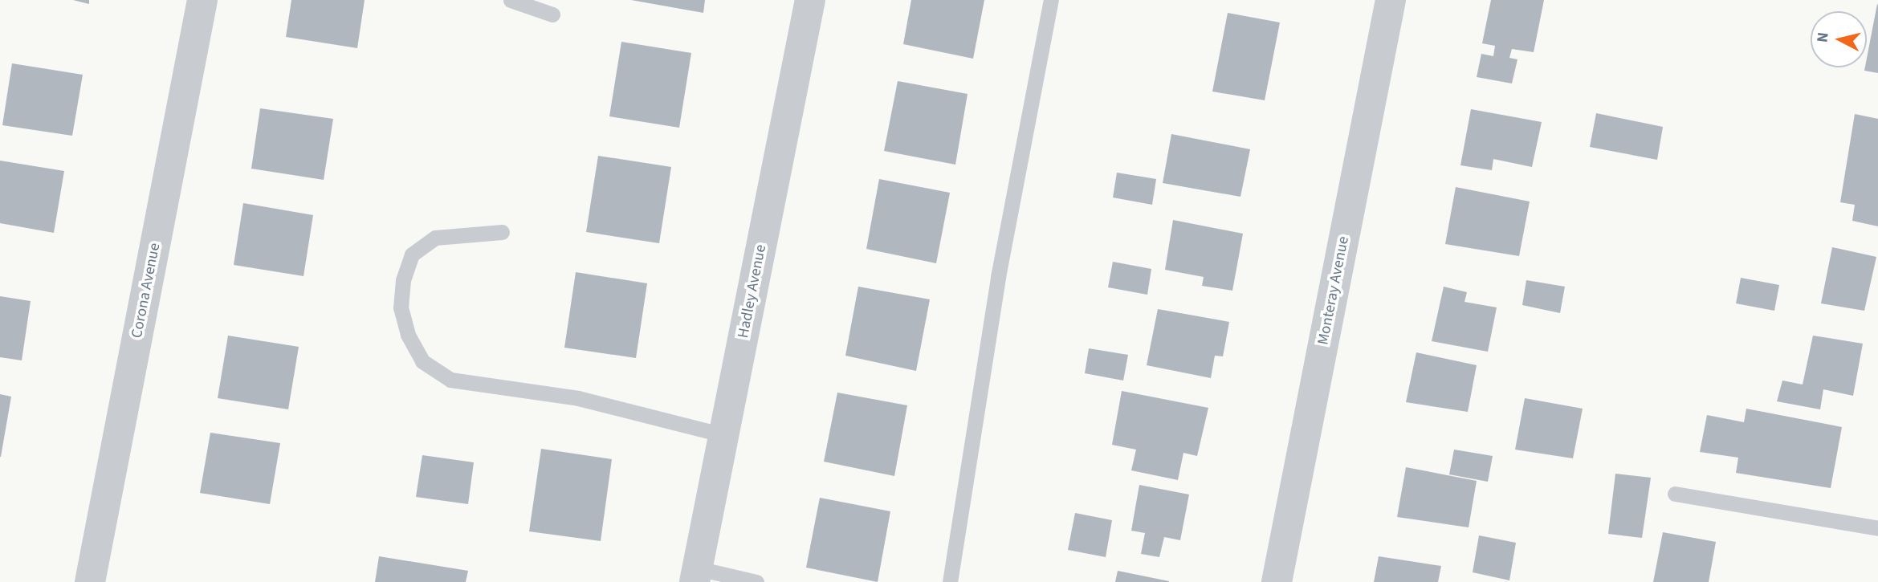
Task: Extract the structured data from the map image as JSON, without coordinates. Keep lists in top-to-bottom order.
{
  "streets": {
    "street": ["Corona Avenue", "Monteray Avenue", "Hadley Avenue"]
  },
  "north": "left"
}
